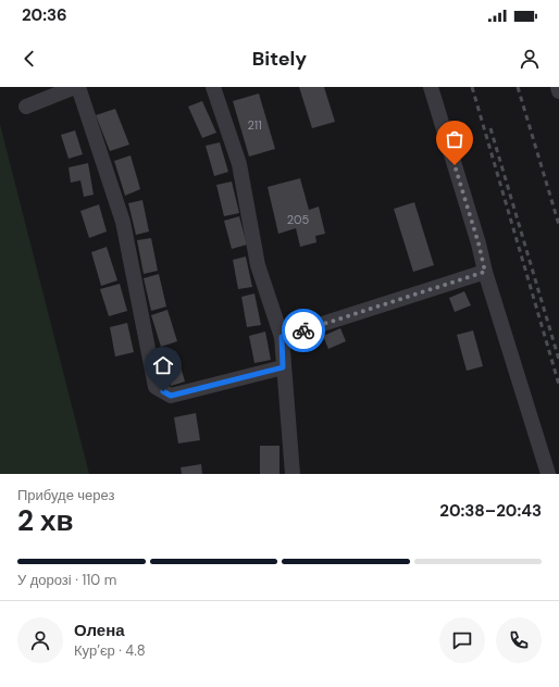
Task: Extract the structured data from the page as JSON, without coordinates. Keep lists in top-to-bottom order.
{
  "house_numbers": ["211", "205"],
  "page": {
    "status": "20:36",
    "header": "Bitely",
    "heading": ["2 хв", "Прибуде через", "20:38–20:43"],
    "panel": ["Олена", "Кур’єр · 4.8"],
    "bar": "У дорозі · 110 m"
  }
}
